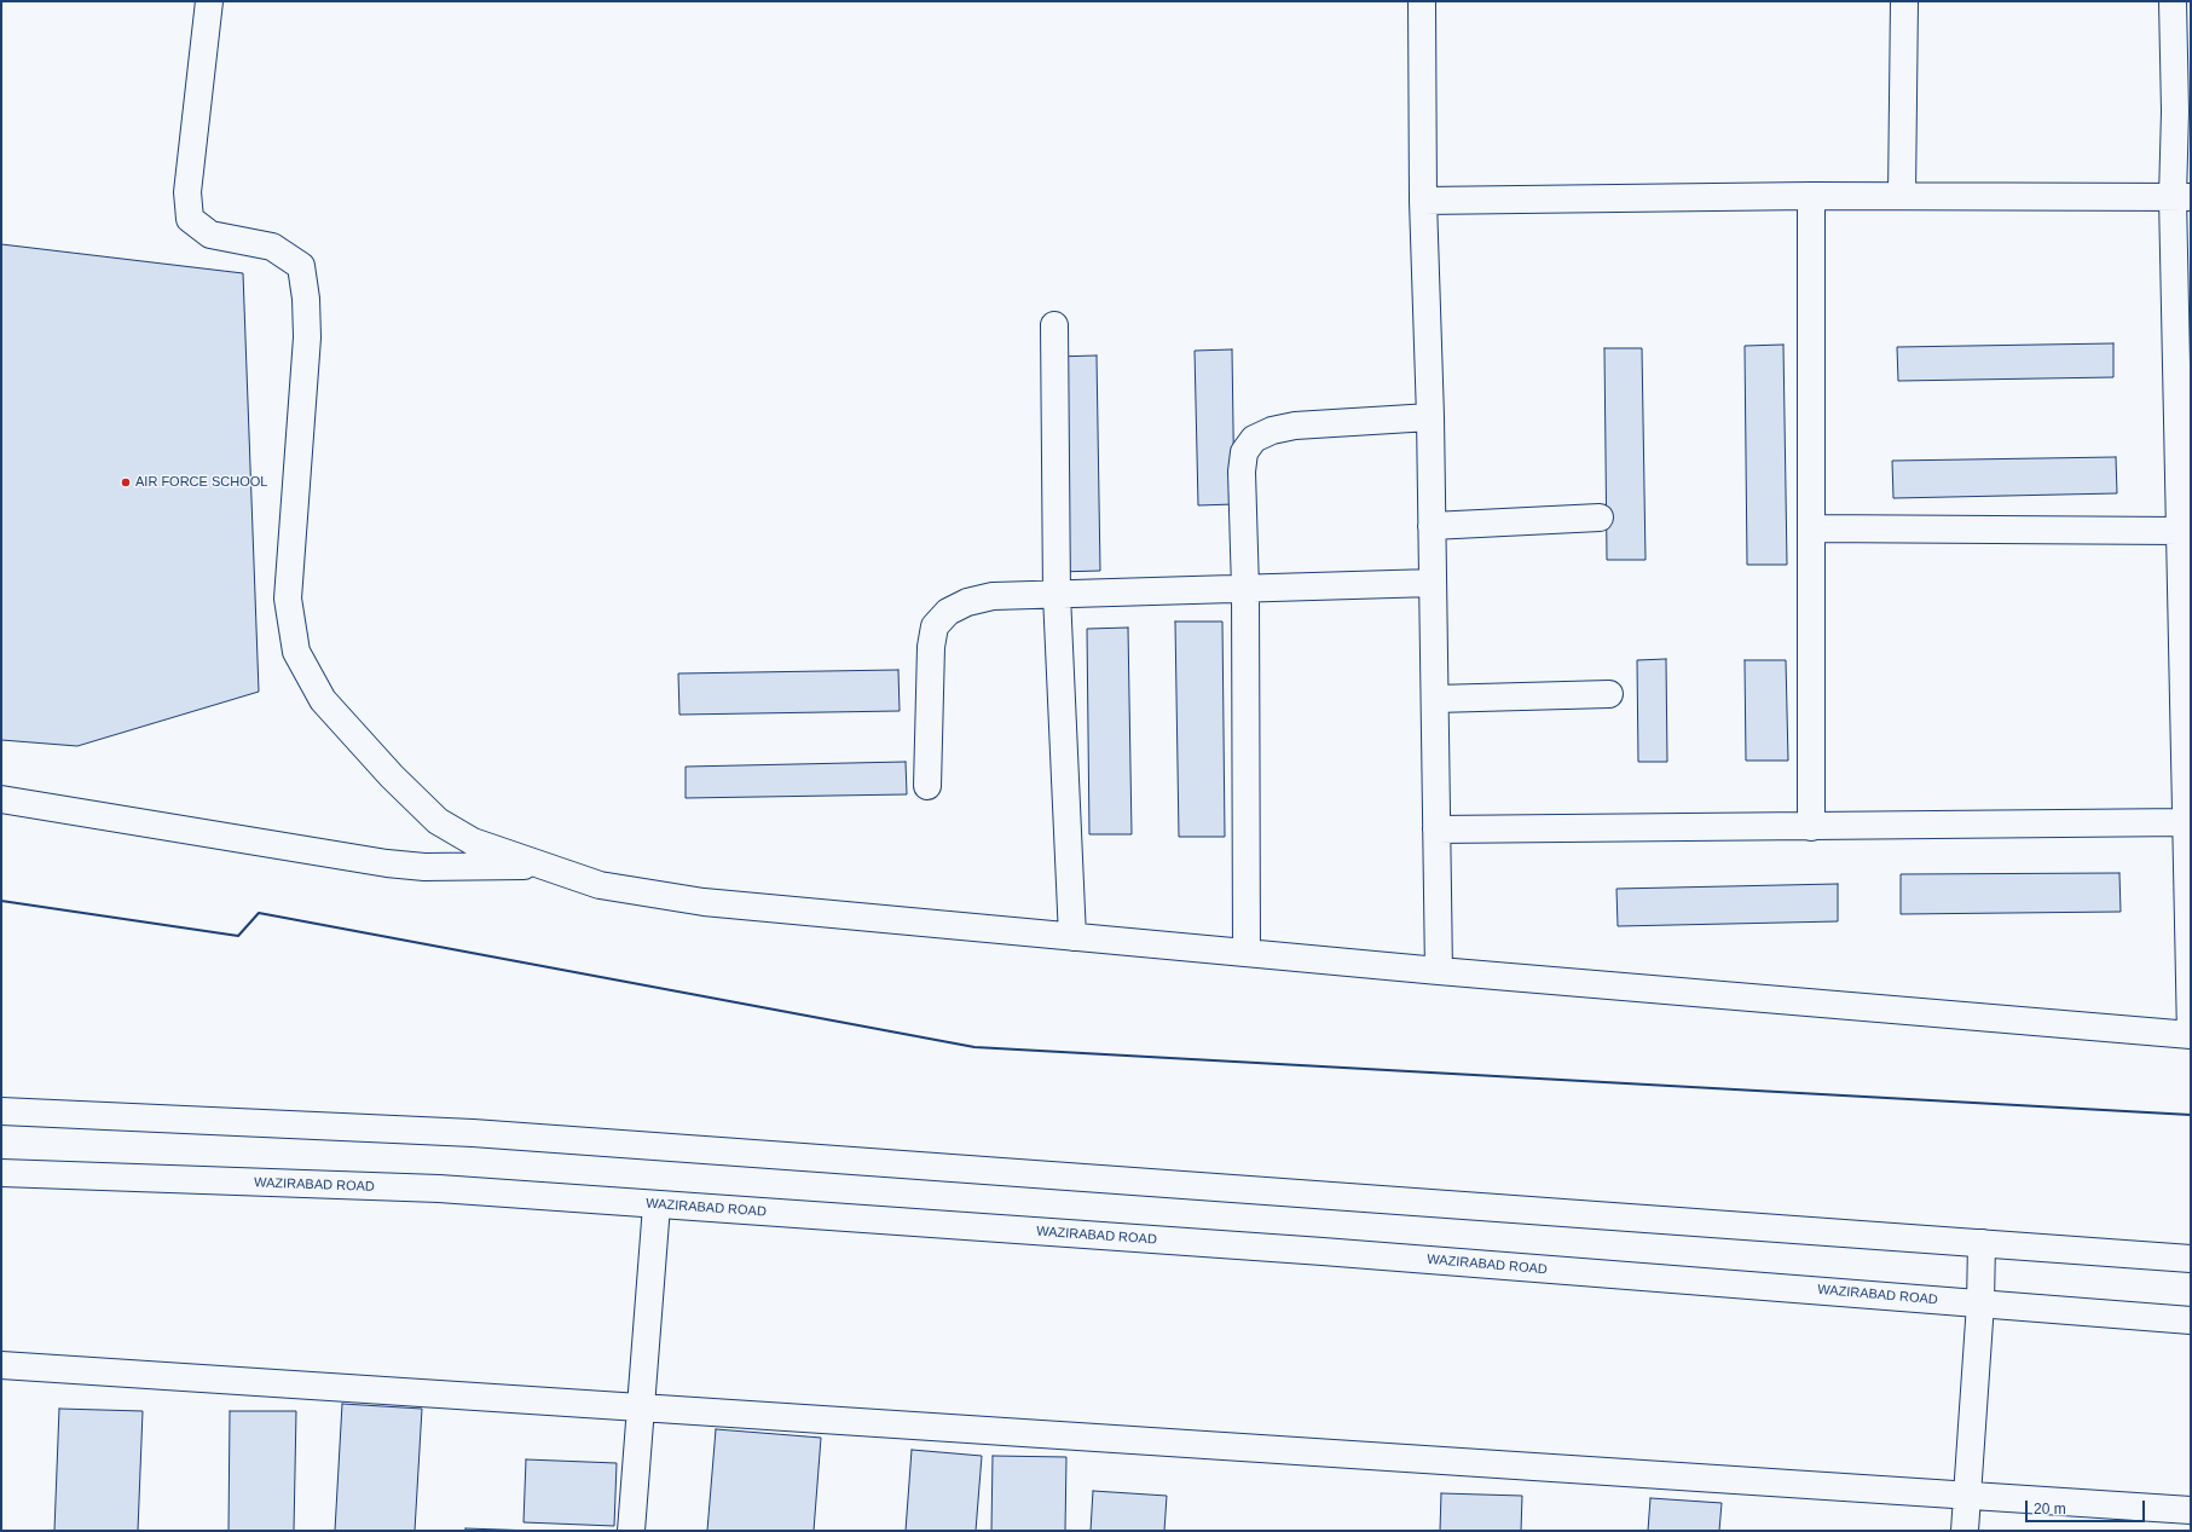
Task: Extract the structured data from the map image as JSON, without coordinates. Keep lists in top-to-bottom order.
{
  "streets": {
    "main road": ["WAZIRABAD ROAD"]
  },
  "places": ["AIR FORCE SCHOOL"],
  "scale_bar": "20 m"
}
